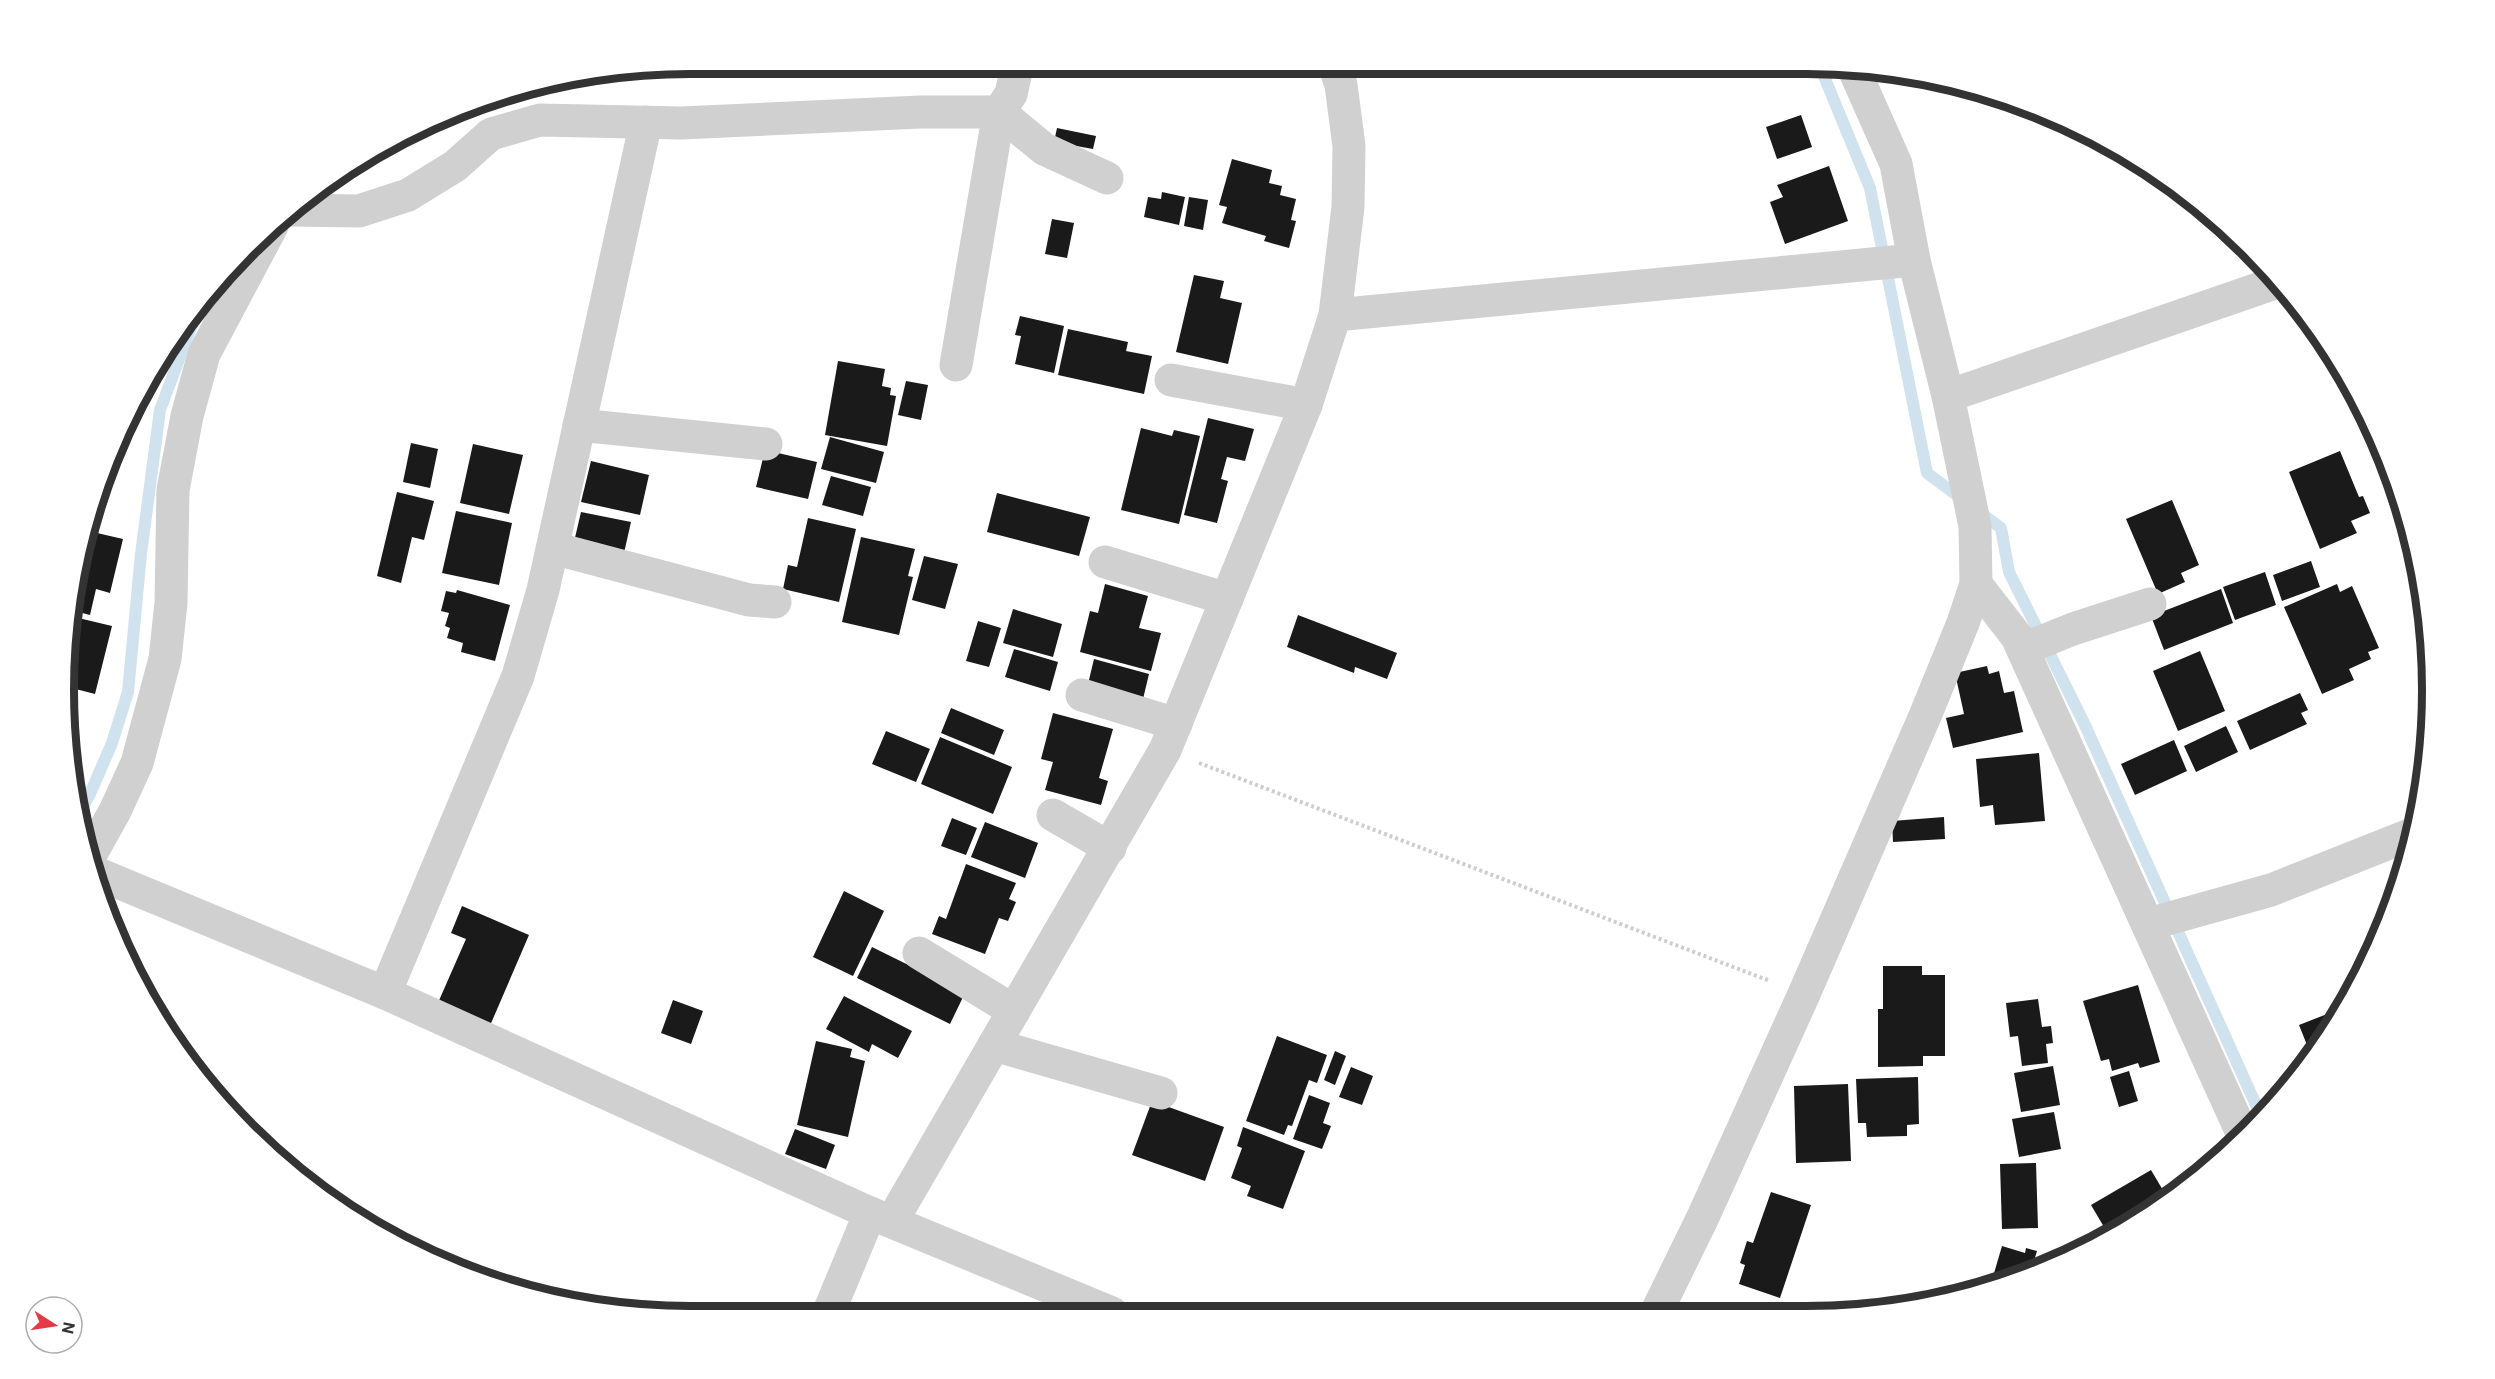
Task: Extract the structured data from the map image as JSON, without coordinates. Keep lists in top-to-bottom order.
{
  "north": "right"
}
